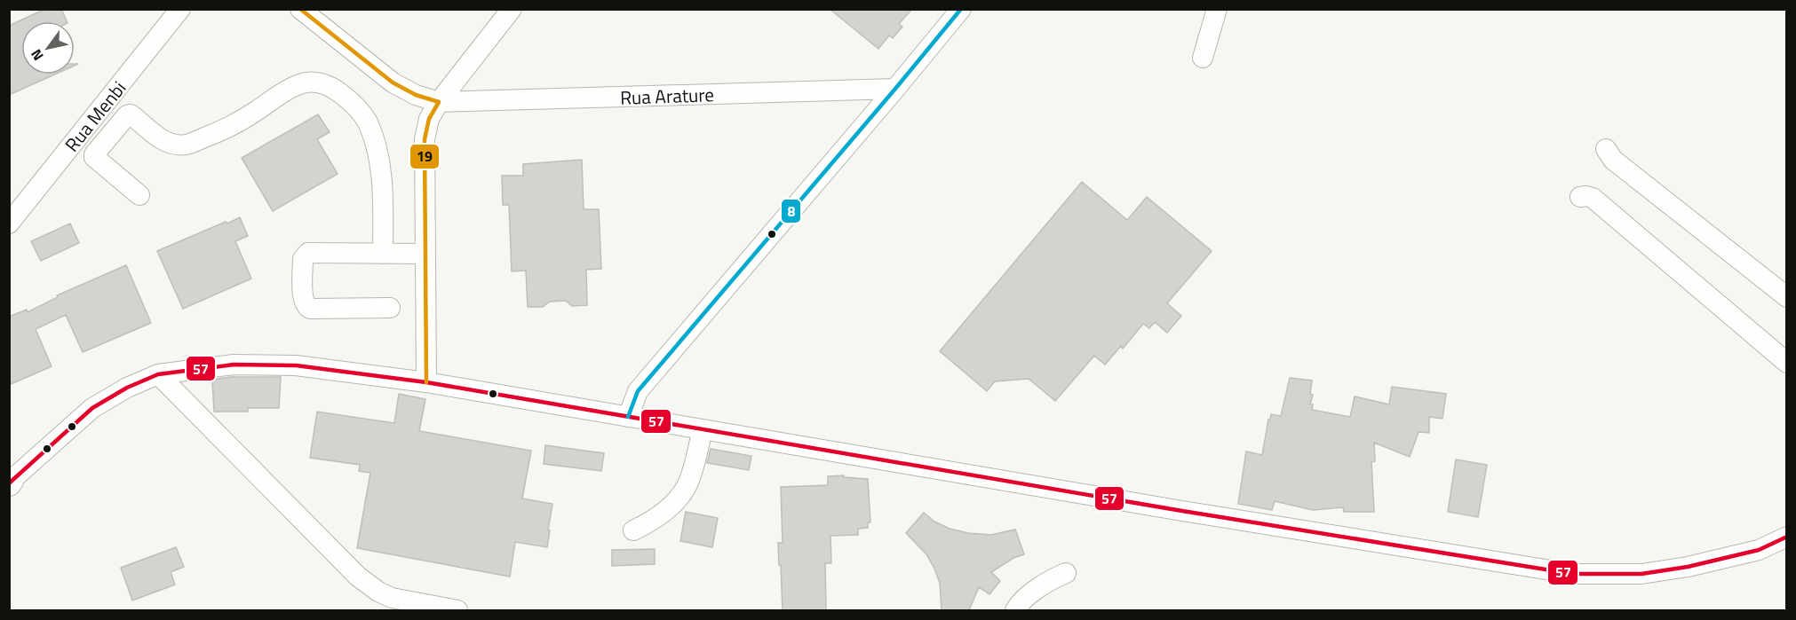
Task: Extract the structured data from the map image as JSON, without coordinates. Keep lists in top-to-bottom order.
{
  "streets": {
    "street": ["Rua Arature", "Rua Menbi"]
  },
  "lines": ["transit line 19", "transit line 8", "transit line 57"],
  "north": "bottom left"
}
